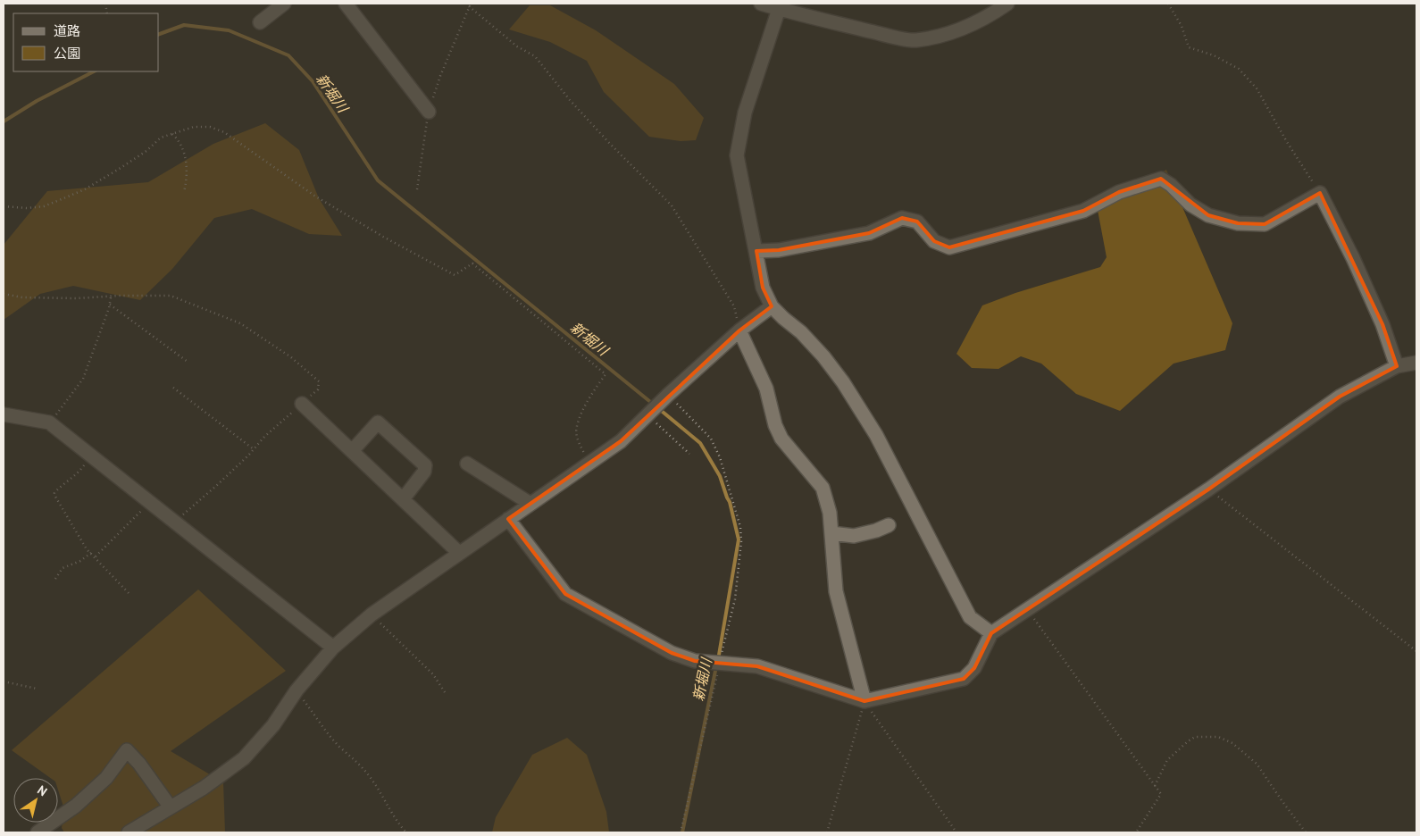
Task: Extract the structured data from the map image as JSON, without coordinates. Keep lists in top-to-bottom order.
{
  "water": ["新堀川"],
  "legend": ["道路", "公園"],
  "north": "top right"
}
